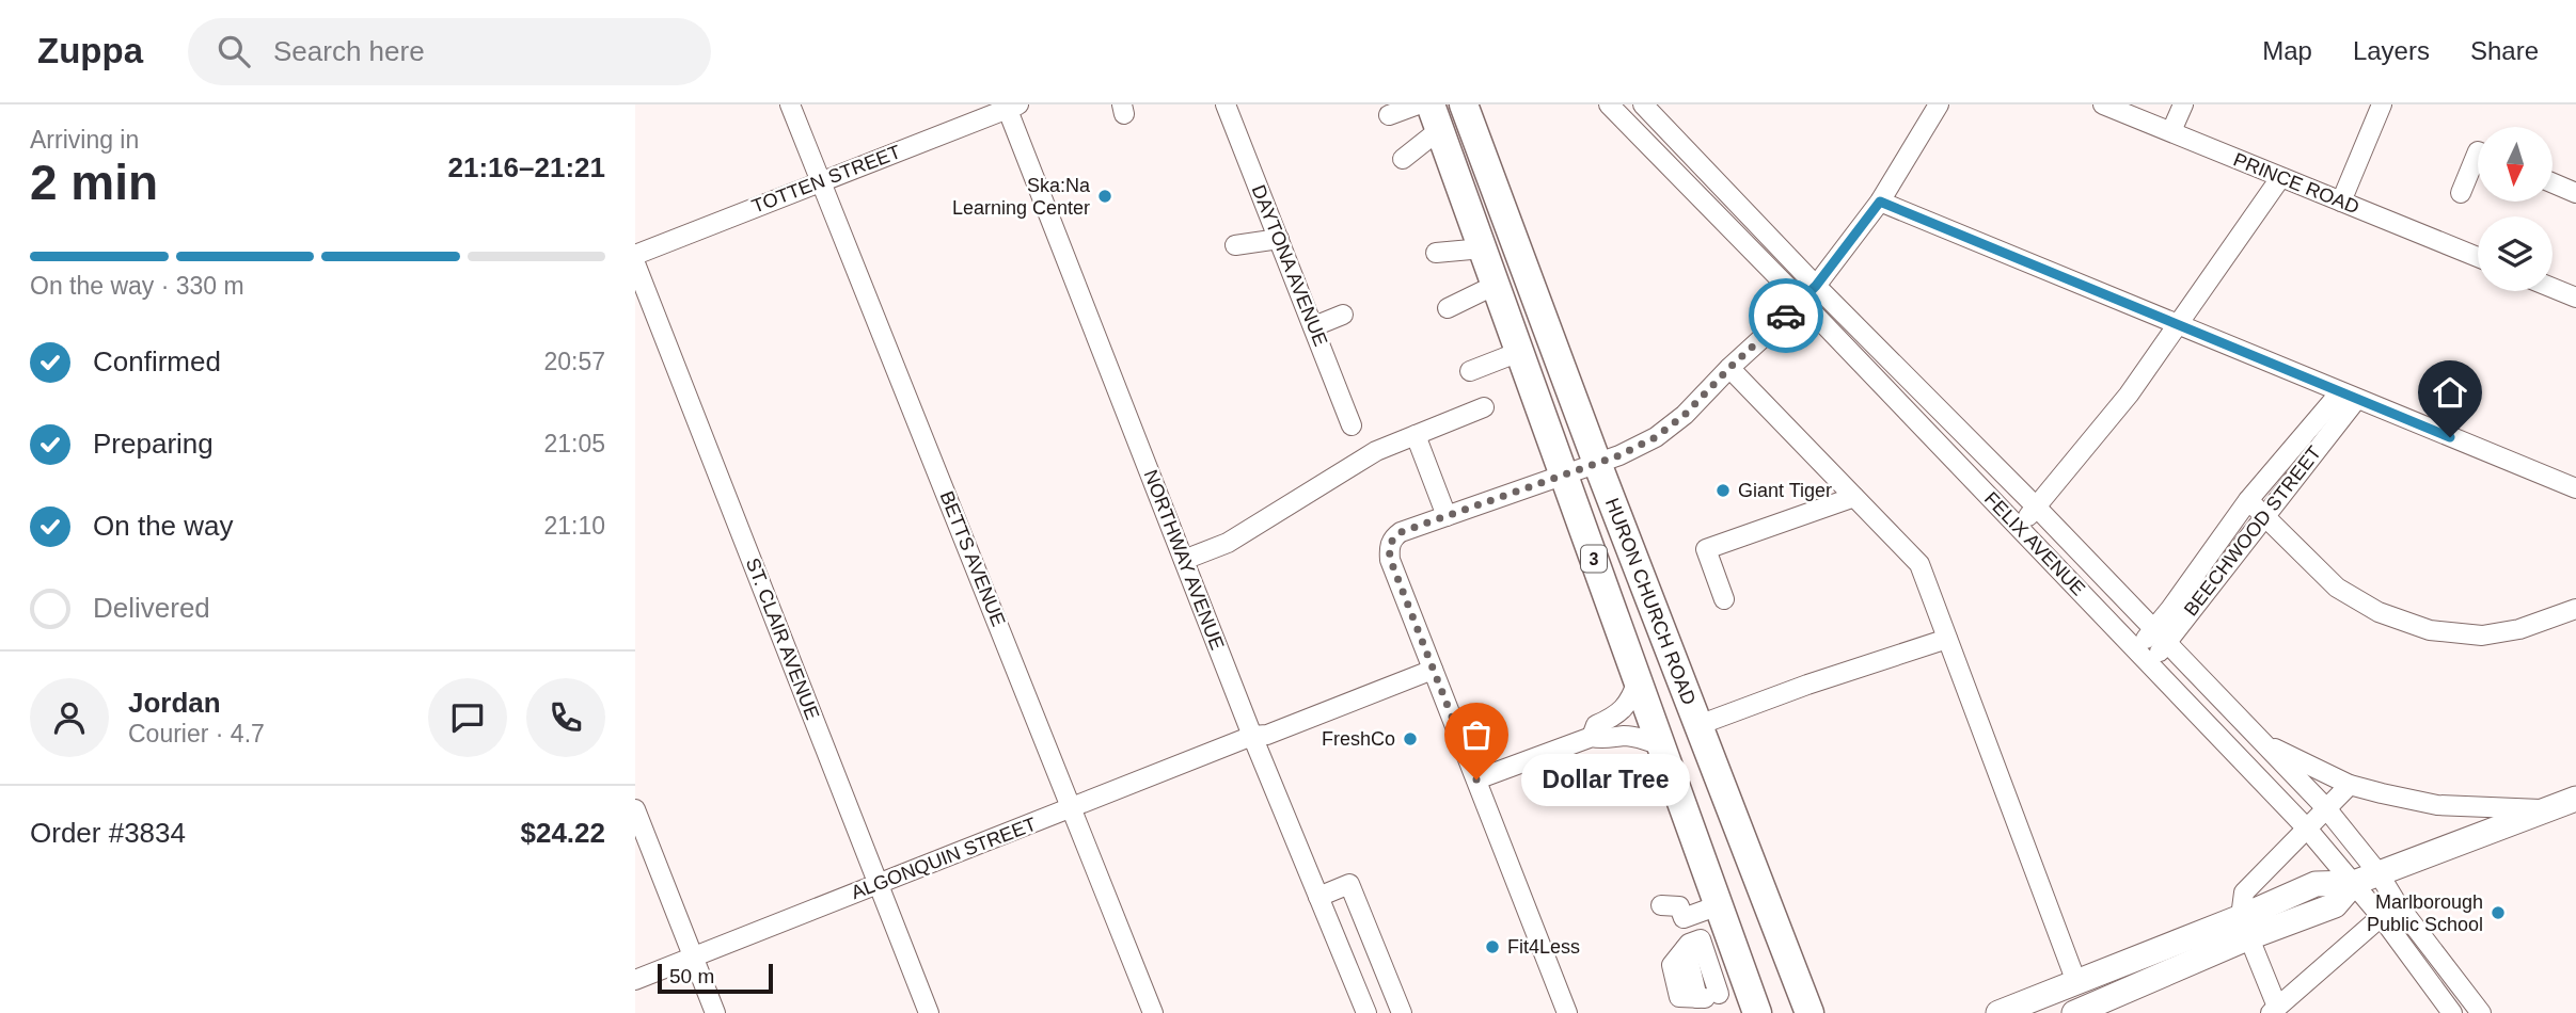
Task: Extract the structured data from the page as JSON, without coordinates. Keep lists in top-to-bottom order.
{
  "streets": {
    "highway": ["3", "HURON CHURCH ROAD"],
    "street": [
      "TOTTEN STREET",
      "PRINCE ROAD",
      "DAYTONA AVENUE",
      "BEECHWOOD STREET",
      "FELIX AVENUE",
      "BETTS AVENUE",
      "NORTHWAY AVENUE",
      "ST. CLAIR AVENUE",
      "ALGONQUIN STREET"
    ]
  },
  "crossings": [
    ["TOTTEN STREET", "BETTS AVENUE"],
    ["TOTTEN STREET", "NORTHWAY AVENUE"],
    ["BEECHWOOD STREET", "FELIX AVENUE"],
    ["BETTS AVENUE", "ALGONQUIN STREET"],
    ["NORTHWAY AVENUE", "ALGONQUIN STREET"],
    ["ST. CLAIR AVENUE", "ALGONQUIN STREET"]
  ],
  "places": [
    "Ska:Na Learning Center",
    "Giant Tiger",
    "FreshCo",
    "Dollar Tree",
    "Marlborough Public School",
    "Fit4Less"
  ],
  "scale_bar": "50 m",
  "north": "bottom",
  "page": {
    "header": "Zuppa",
    "search": "Search here",
    "nav": ["Map", "Layers", "Share"],
    "heading": ["2 min", "Arriving in", "21:16–21:21"],
    "panel": [
      "Jordan",
      "Courier · 4.7",
      "Order #3834",
      "$24.22"
    ],
    "bar": "On the way · 330 m",
    "list": [
      ["Confirmed", "20:57"],
      ["Preparing", "21:05"],
      ["On the way", "21:10"],
      "Delivered"
    ],
    "bubble": "Dollar Tree",
    "scale": "50 m"
  }
}
